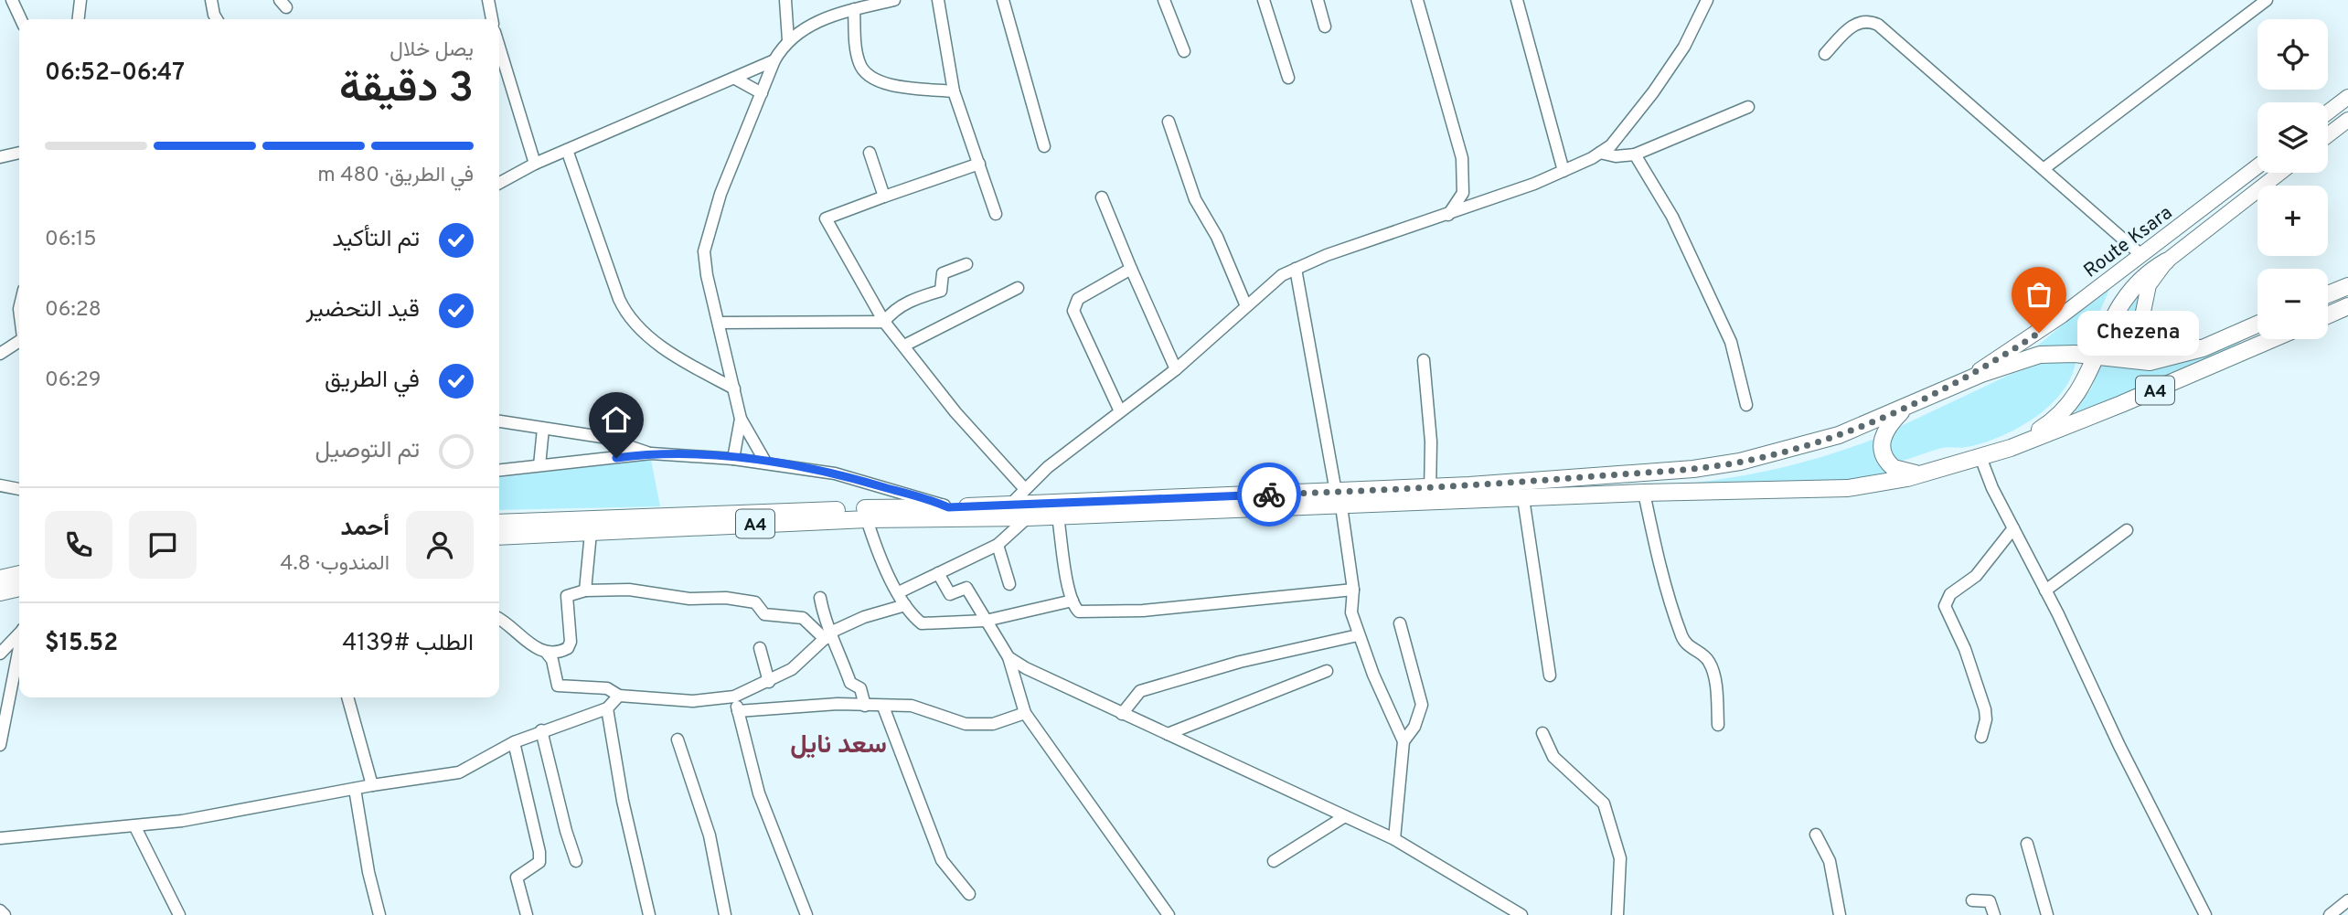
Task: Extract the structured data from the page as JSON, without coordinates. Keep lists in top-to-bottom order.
{
  "streets": {
    "highway": ["A4"],
    "main road": ["Route Ksara"]
  },
  "crossings": [
    ["Route Ksara", "A4"]
  ],
  "districts": ["سعد نايل"],
  "places": ["Chezena"],
  "page": {
    "map_buttons": ["+", "−"],
    "heading": ["3 دقيقة", "يصل خلال", "06:47–06:52"],
    "panel": [
      "أحمد",
      "المندوب · 4.8",
      "الطلب #4139",
      "$15.52"
    ],
    "bar": "في الطريق · 480 m",
    "list": [
      ["تم التأكيد", "06:15"],
      ["قيد التحضير", "06:28"],
      ["في الطريق", "06:29"],
      "تم التوصيل"
    ],
    "bubble": "Chezena"
  }
}
